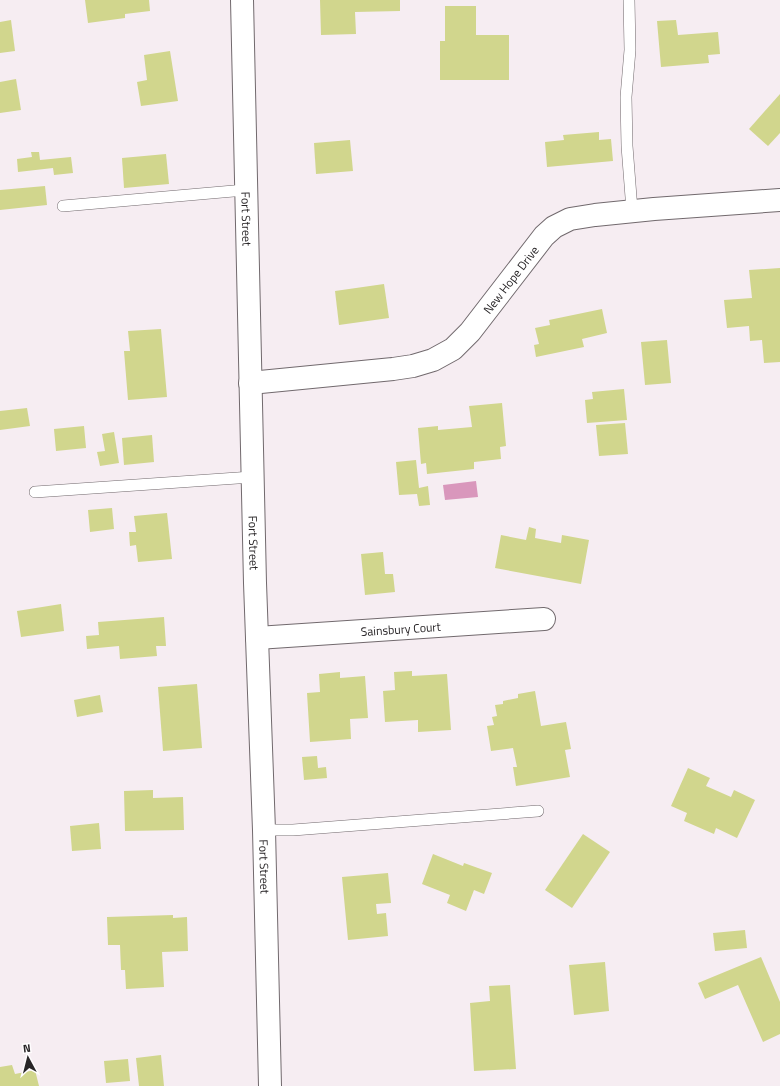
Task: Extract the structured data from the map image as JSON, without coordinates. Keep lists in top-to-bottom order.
{
  "streets": {
    "street": ["Fort Street", "New Hope Drive", "Sainsbury Court"]
  },
  "crossings": [
    ["Fort Street", "New Hope Drive"],
    ["Fort Street", "Sainsbury Court"]
  ],
  "north": "top"
}
